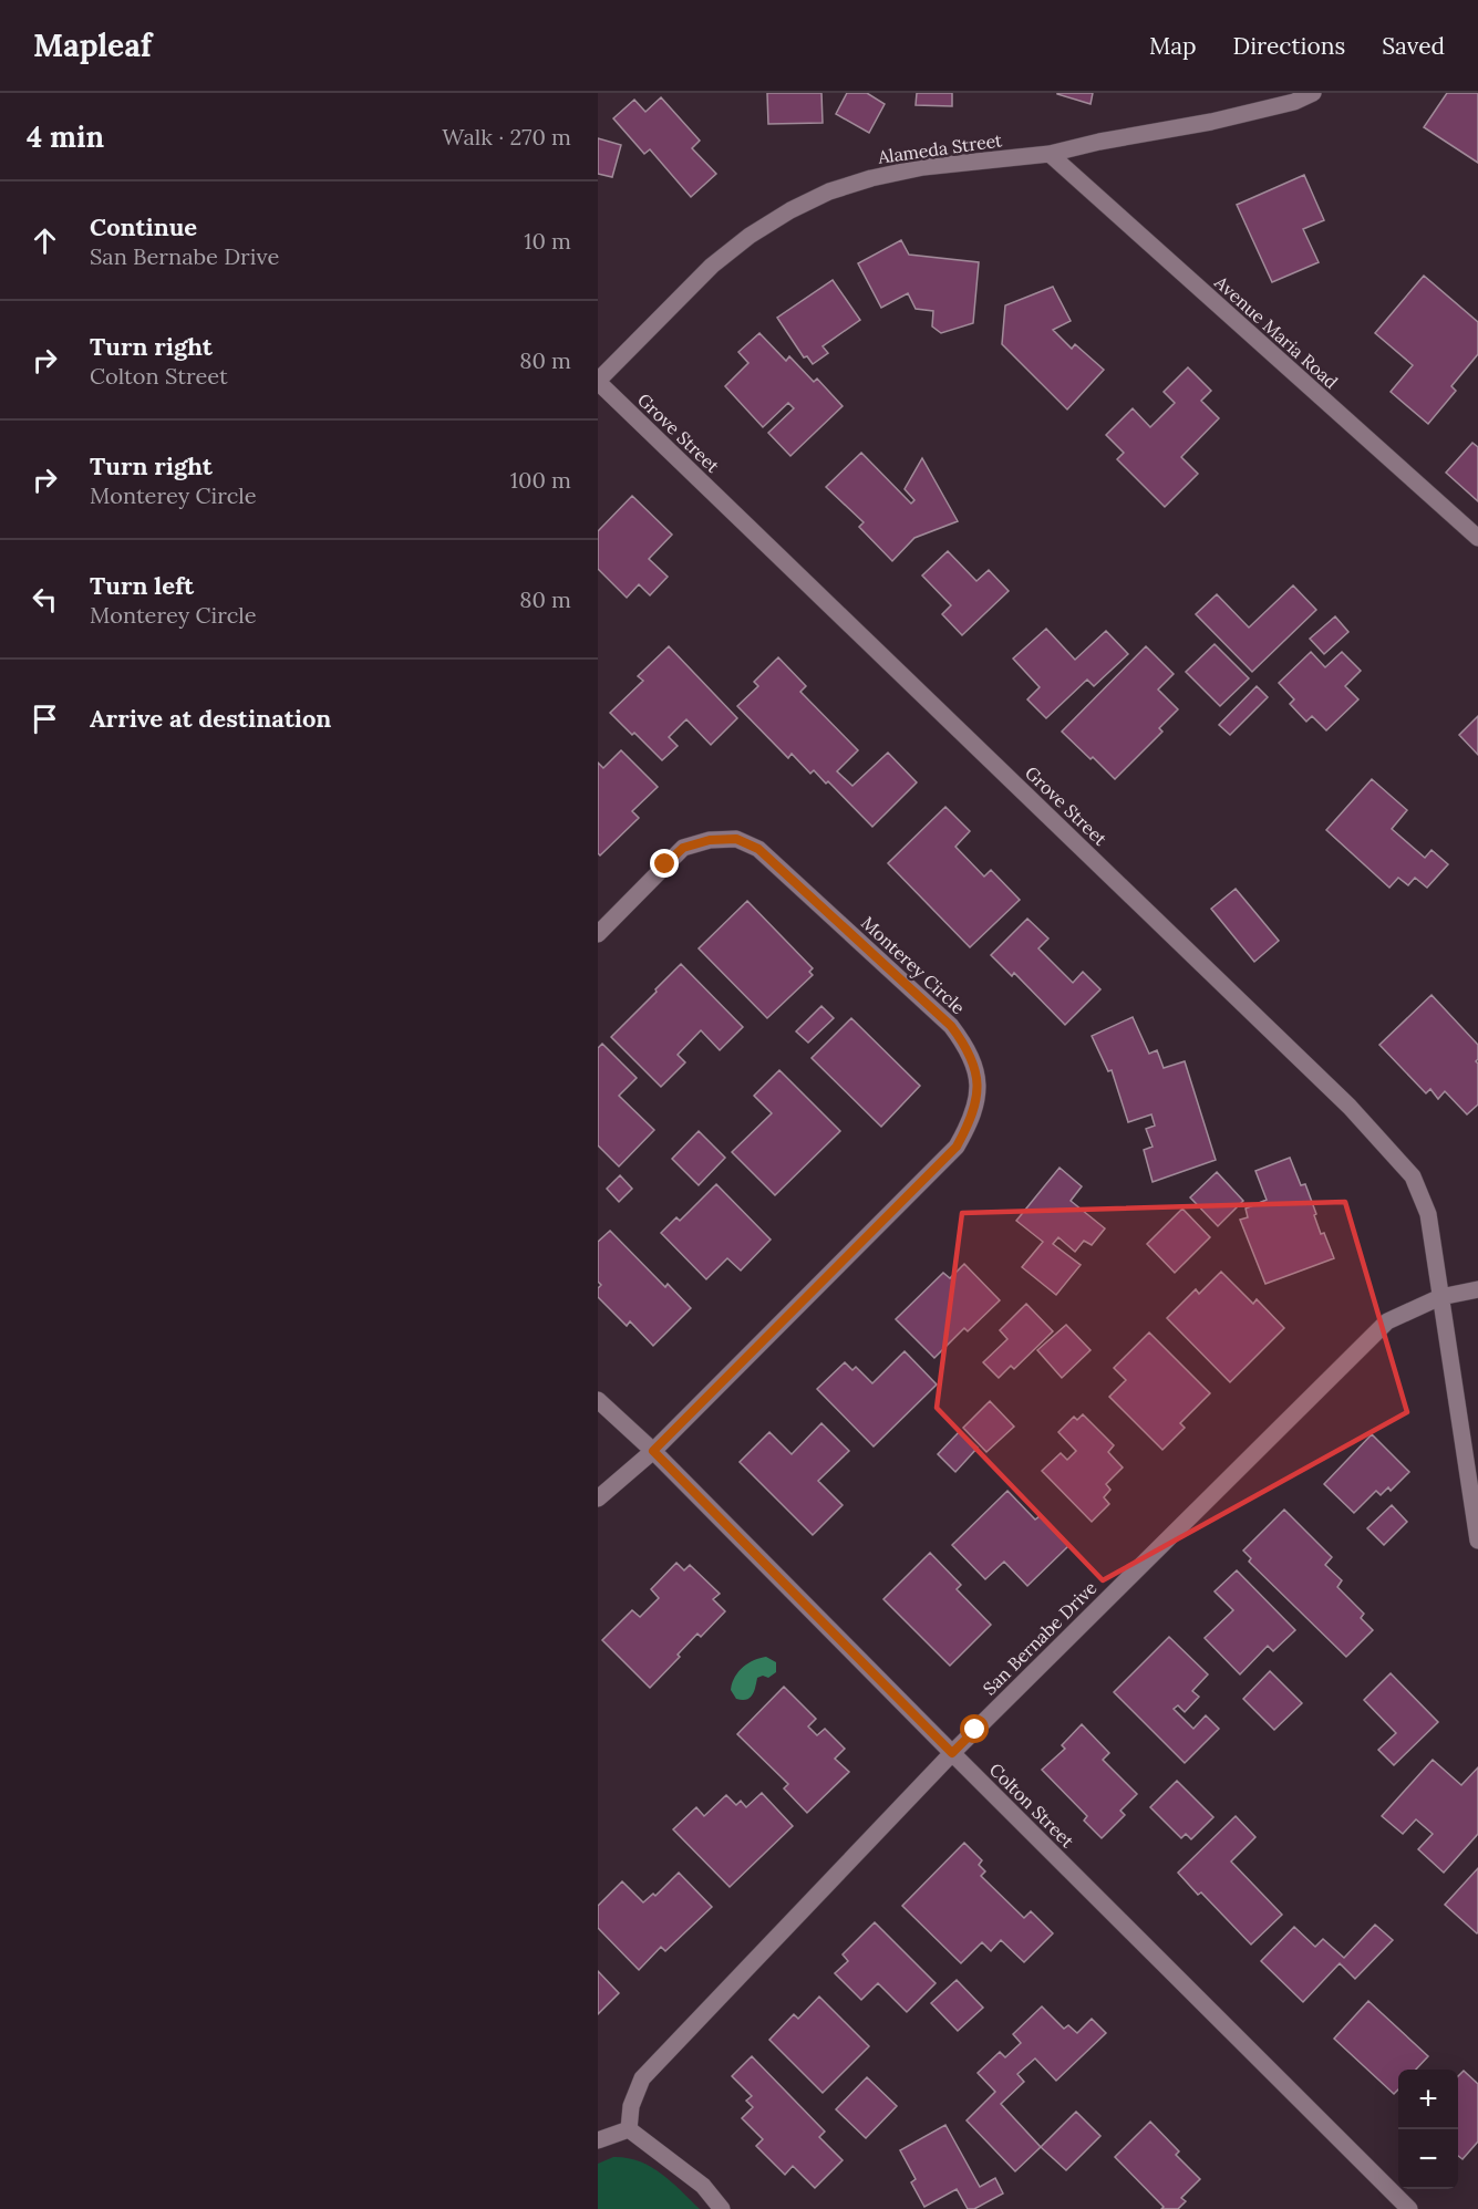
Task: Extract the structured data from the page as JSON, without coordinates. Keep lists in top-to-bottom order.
{
  "streets": {
    "street": [
      "Alameda Street",
      "Avenue Maria Road",
      "Grove Street",
      "Monterey Circle",
      "San Bernabe Drive",
      "Colton Street"
    ]
  },
  "crossings": [
    ["Alameda Street", "Avenue Maria Road"],
    ["Alameda Street", "Grove Street"],
    ["Grove Street", "San Bernabe Drive"],
    ["Monterey Circle", "Colton Street"],
    ["San Bernabe Drive", "Colton Street"]
  ],
  "page": {
    "header": "Mapleaf",
    "nav": ["Map", "Directions", "Saved"],
    "heading": ["4 min", "Walk · 270 m"],
    "list": [
      ["Continue", "San Bernabe Drive", "10 m"],
      ["Turn right", "Colton Street", "80 m"],
      ["Turn right", "Monterey Circle", "100 m"],
      ["Turn left", "Monterey Circle", "80 m"],
      "Arrive at destination"
    ],
    "map_buttons": ["+", "−"]
  }
}
